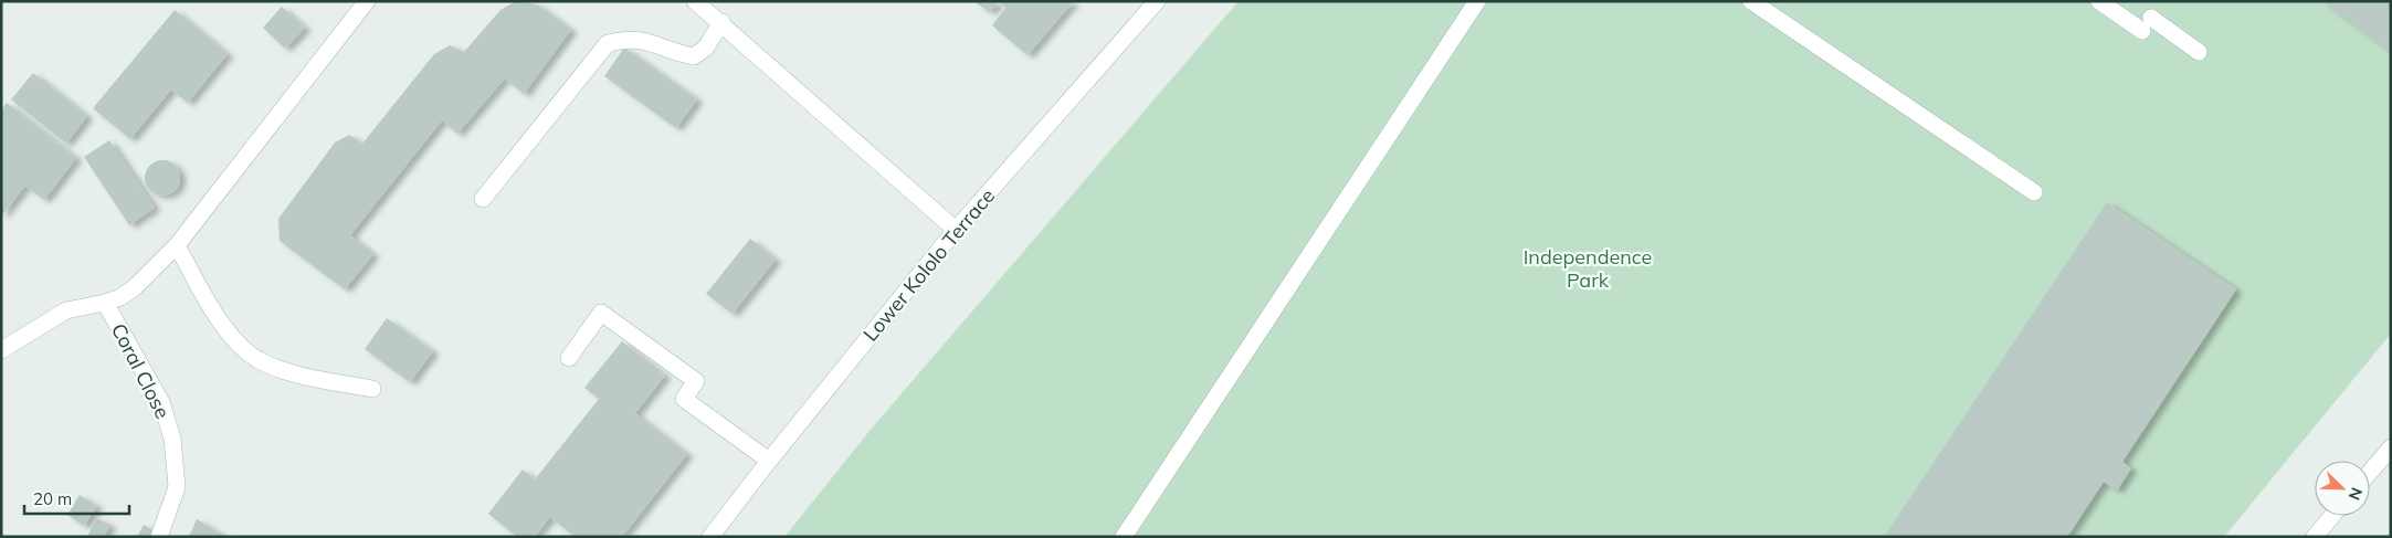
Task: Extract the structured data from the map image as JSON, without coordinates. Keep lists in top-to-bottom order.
{
  "streets": {
    "street": ["Lower Kololo Terrace", "Coral Close"]
  },
  "parks": ["Independence Park"],
  "scale_bar": "20 m",
  "north": "bottom right"
}
